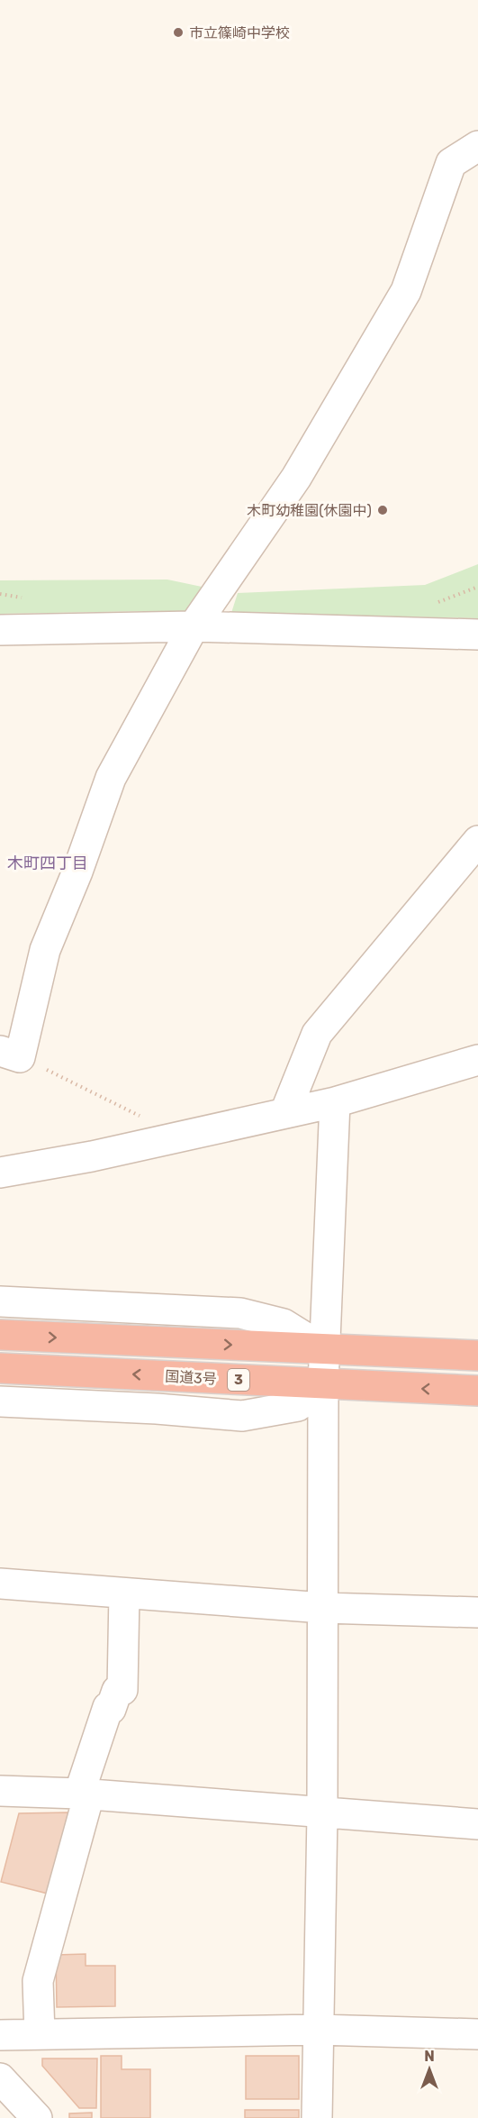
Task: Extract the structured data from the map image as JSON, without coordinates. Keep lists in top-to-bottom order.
{
  "streets": {
    "highway": ["国道3号", "3"]
  },
  "districts": ["木町四丁目"],
  "places": ["市立篠崎中学校", "木町幼稚園(休園中)"],
  "north": "top"
}
